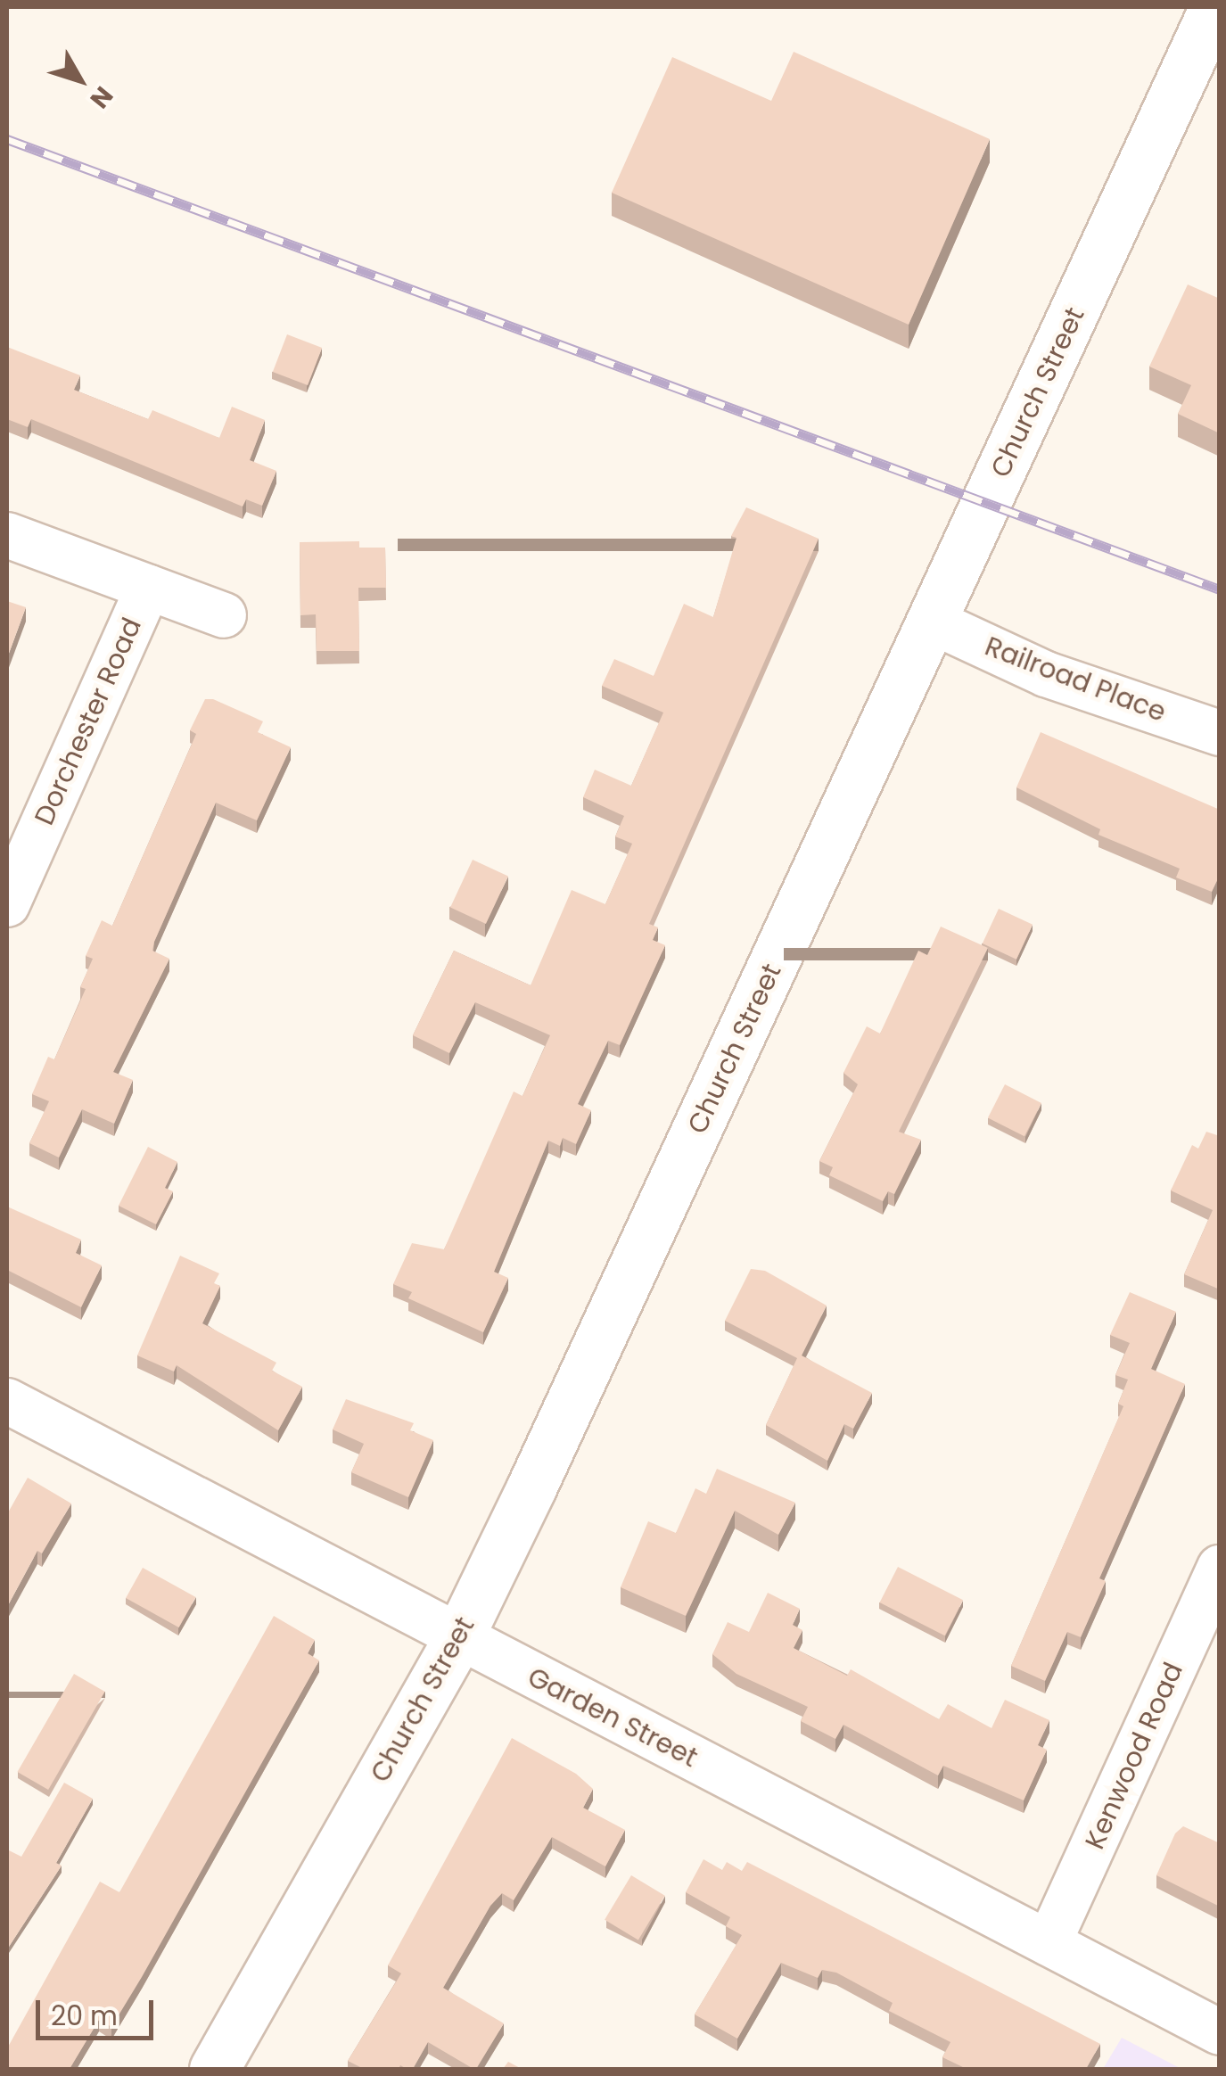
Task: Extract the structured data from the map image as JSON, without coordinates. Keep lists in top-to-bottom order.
{
  "streets": {
    "street": [
      "Church Street",
      "Railroad Place",
      "Dorchester Road",
      "Garden Street",
      "Kenwood Road"
    ]
  },
  "crossings": [
    ["Church Street", "Railroad Place"],
    ["Church Street", "Garden Street"],
    ["Garden Street", "Kenwood Road"]
  ],
  "scale_bar": "20 m",
  "north": "bottom right"
}
